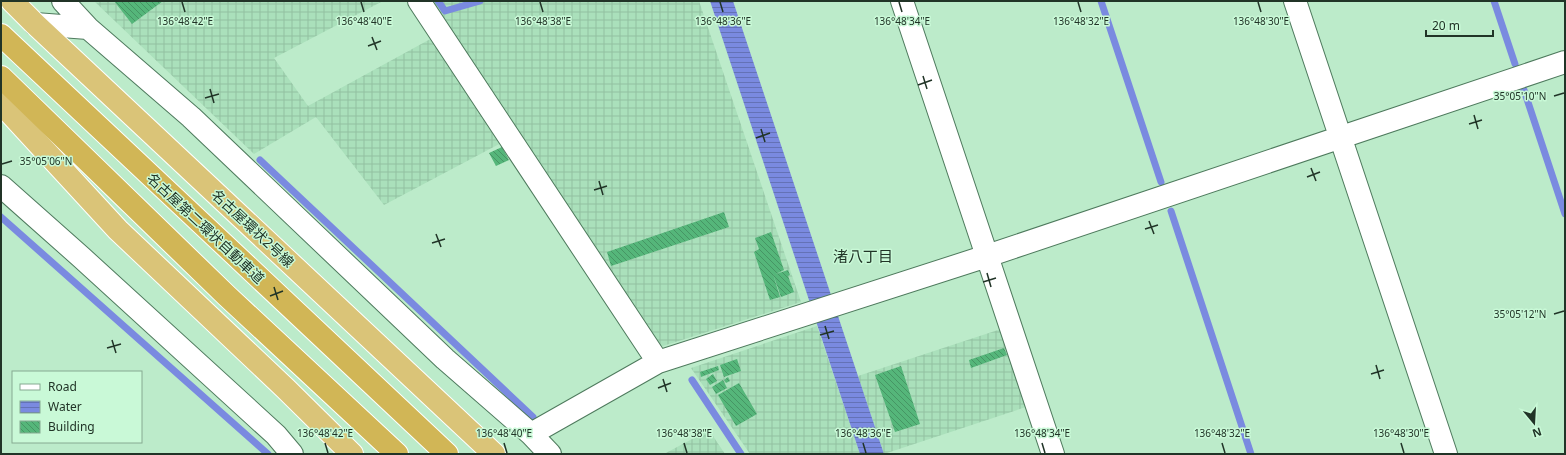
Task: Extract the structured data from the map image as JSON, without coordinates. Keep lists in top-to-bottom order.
{
  "streets": {
    "highway": ["名古屋第二環状自動車道", "名古屋環状2号線"]
  },
  "districts": ["渚八丁目"],
  "legend": ["Road", "Water", "Building"],
  "scale_bar": "20 m",
  "north": "bottom",
  "coordinates": [
    "136°48'42\"E",
    "136°48'40\"E",
    "136°48'38\"E",
    "136°48'36\"E",
    "136°48'34\"E",
    "136°48'32\"E",
    "136°48'30\"E",
    "35°05'10\"N",
    "35°05'06\"N",
    "35°05'12\"N"
  ]
}
